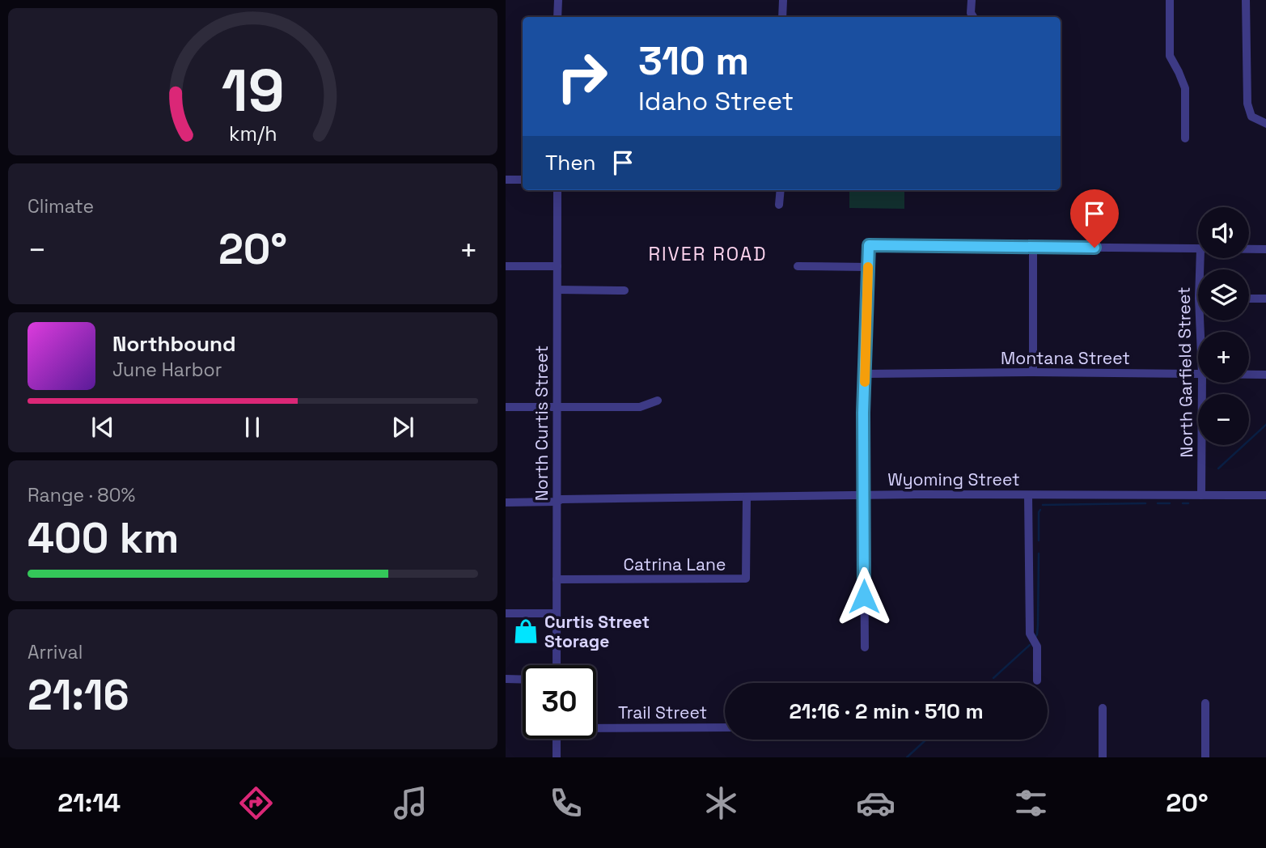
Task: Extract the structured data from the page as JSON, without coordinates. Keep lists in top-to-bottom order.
{
  "streets": {
    "street": [
      "Montana Street",
      "North Garfield Street",
      "North Curtis Street",
      "Wyoming Street",
      "Catrina Lane",
      "Trail Street"
    ]
  },
  "crossings": [
    ["North Garfield Street", "Wyoming Street"],
    ["North Curtis Street", "Wyoming Street"],
    ["North Curtis Street", "Catrina Lane"],
    ["Wyoming Street", "Catrina Lane"]
  ],
  "districts": ["RIVER ROAD"],
  "places": {
    "shop": ["Curtis Street Storage"]
  },
  "page": {
    "turn": ["310 m", "Idaho Street"],
    "then": "Then",
    "tile": [
      "Climate",
      ["Range · 80%", "400 km"],
      ["Arrival", "21:16"]
    ],
    "map_buttons": ["+", "−"],
    "heat": ["−", "20°", "+"],
    "song": ["Northbound", "June Harbor"],
    "limit": "30",
    "trip": "21:16 · 2 min · 510 m",
    "tabs": ["21:14", "20°"],
    "gauge": ["19", "km/h"]
  }
}
